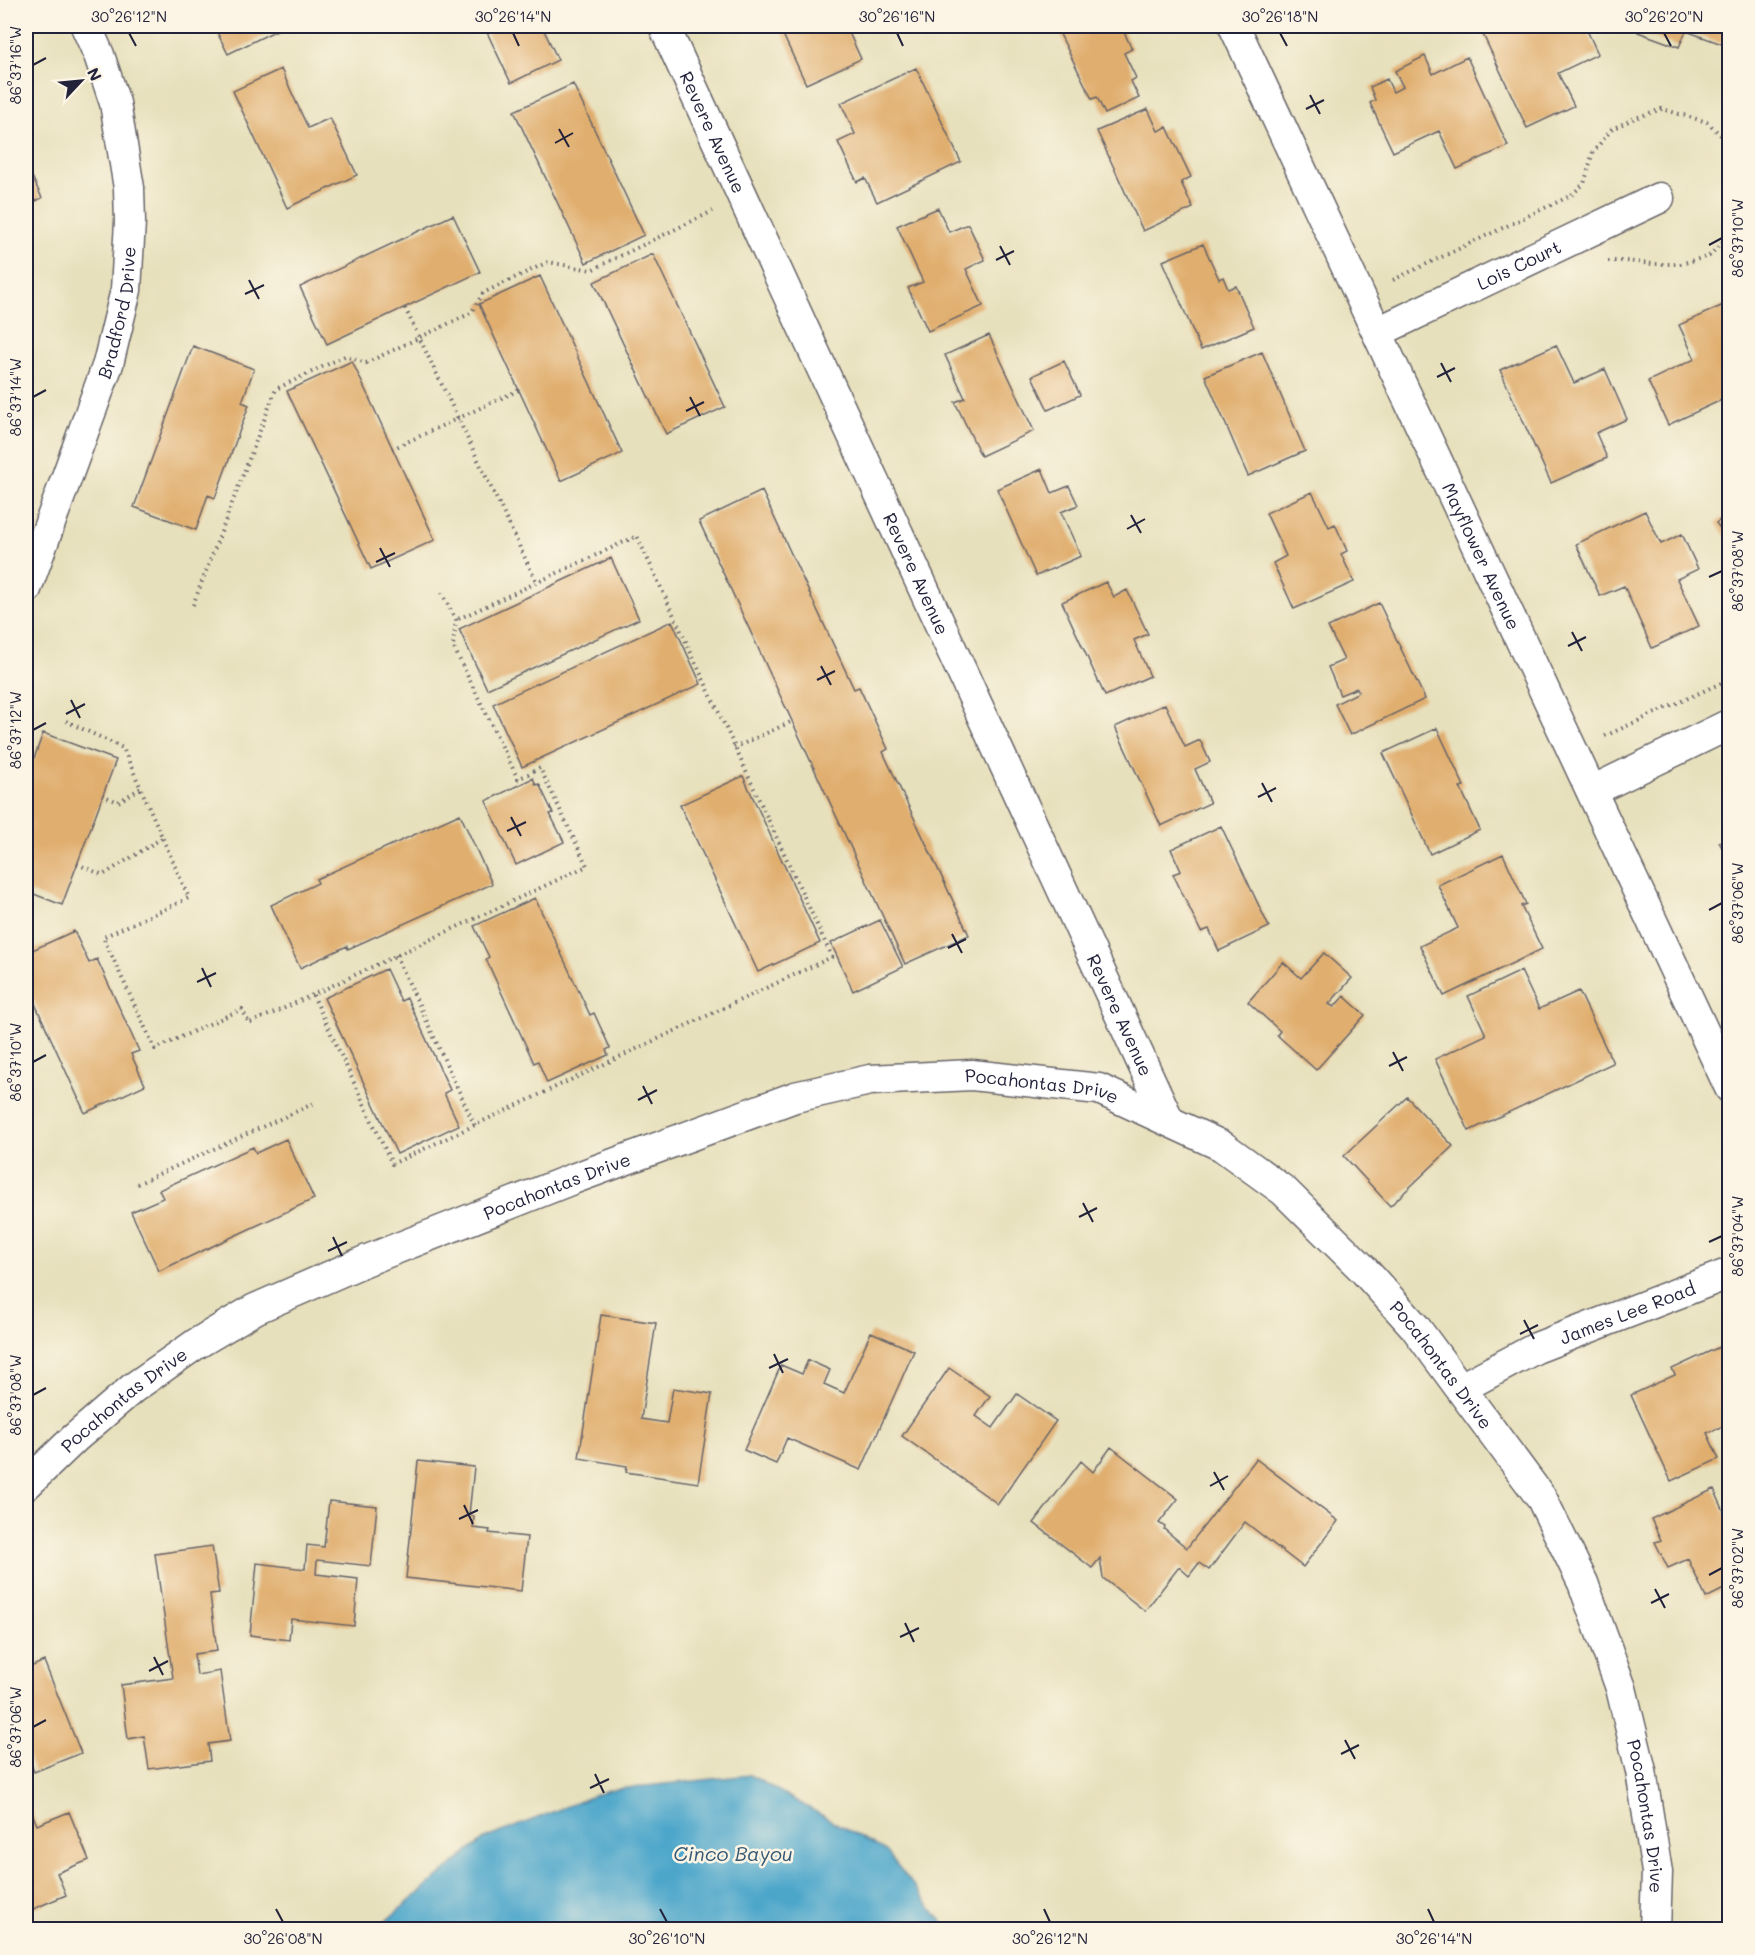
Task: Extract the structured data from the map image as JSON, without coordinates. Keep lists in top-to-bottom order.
{
  "streets": {
    "street": [
      "Revere Avenue",
      "Lois Court",
      "Bradford Drive",
      "Mayflower Avenue",
      "Pocahontas Drive",
      "James Lee Road"
    ]
  },
  "crossings": [
    ["Revere Avenue", "Pocahontas Drive"],
    ["Lois Court", "Mayflower Avenue"],
    ["Pocahontas Drive", "James Lee Road"]
  ],
  "water": ["Cinco Bayou"],
  "north": "top right",
  "coordinates": [
    "30°26'12\"N",
    "30°26'14\"N",
    "30°26'16\"N",
    "30°26'18\"N",
    "30°26'20\"N",
    "86°37'16\"W",
    "86°37'10\"W",
    "86°37'14\"W",
    "86°37'08\"W",
    "86°37'12\"W",
    "86°37'06\"W",
    "86°37'04\"W",
    "86°37'02\"W",
    "30°26'08\"N",
    "30°26'10\"N"
  ]
}
